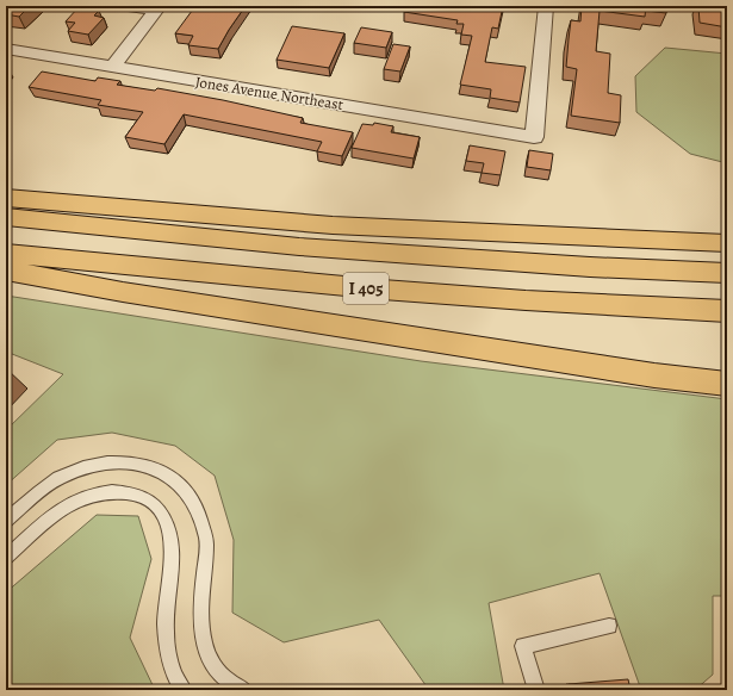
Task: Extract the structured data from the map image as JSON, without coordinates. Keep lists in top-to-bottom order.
{
  "streets": {
    "highway": ["I 405"],
    "street": ["Jones Avenue Northeast"]
  }
}
